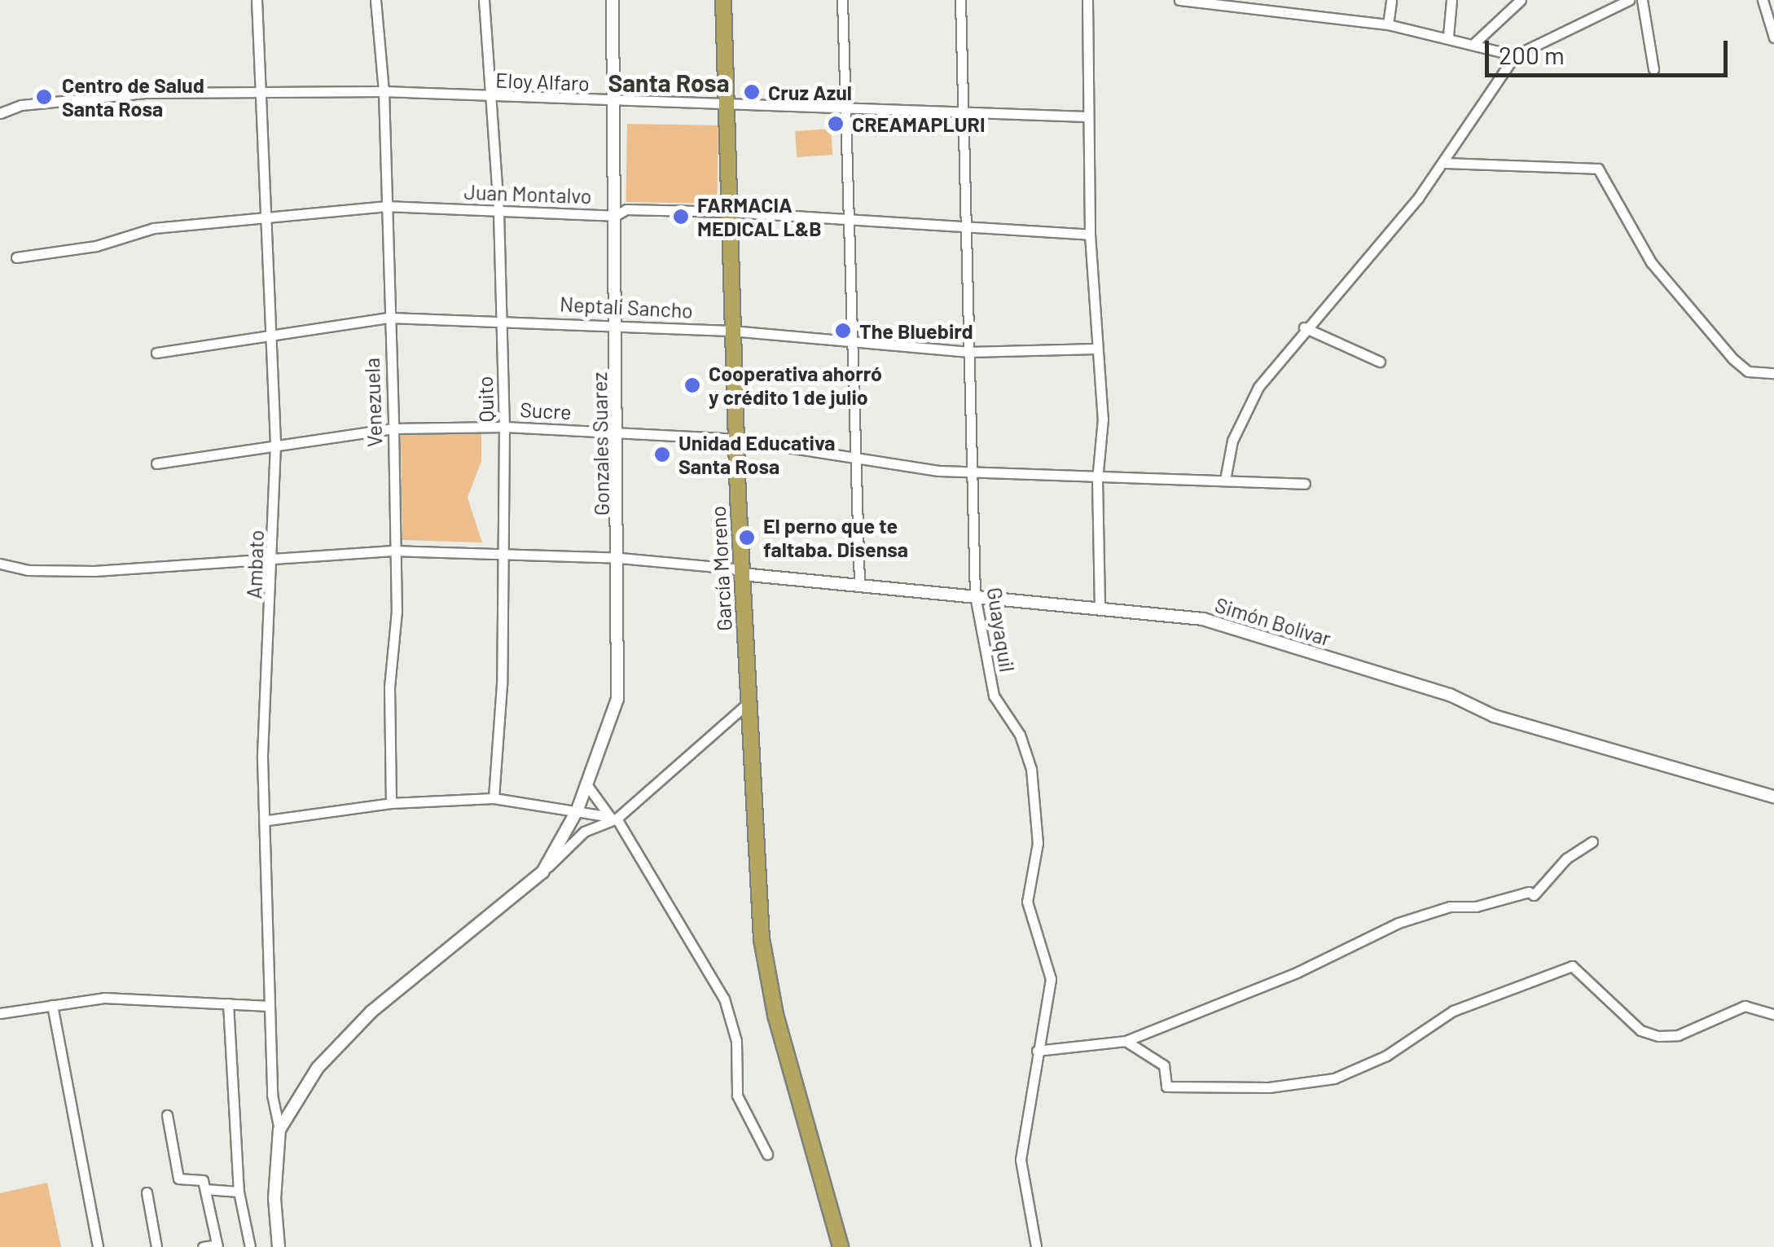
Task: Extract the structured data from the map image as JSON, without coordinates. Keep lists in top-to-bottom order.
{
  "streets": {
    "highway": ["García Moreno"],
    "street": [
      "Eloy Alfaro",
      "Juan Montalvo",
      "Neptali Sancho",
      "Quito",
      "Venezuela",
      "Sucre",
      "Gonzales Suarez",
      "Ambato",
      "Simón Bolívar",
      "Guayaquil"
    ]
  },
  "crossings": [
    ["Eloy Alfaro", "Quito"],
    ["Eloy Alfaro", "Venezuela"],
    ["Eloy Alfaro", "Gonzales Suarez"],
    ["Eloy Alfaro", "Ambato"],
    ["Eloy Alfaro", "García Moreno"],
    ["Eloy Alfaro", "Guayaquil"],
    ["Juan Montalvo", "Quito"],
    ["Juan Montalvo", "Venezuela"],
    ["Juan Montalvo", "Gonzales Suarez"],
    ["Juan Montalvo", "Ambato"],
    ["Juan Montalvo", "García Moreno"],
    ["Juan Montalvo", "Guayaquil"],
    ["Neptali Sancho", "Quito"],
    ["Neptali Sancho", "Venezuela"],
    ["Neptali Sancho", "Gonzales Suarez"],
    ["Neptali Sancho", "Ambato"],
    ["Neptali Sancho", "García Moreno"],
    ["Neptali Sancho", "Guayaquil"],
    ["Quito", "Sucre"],
    ["Venezuela", "Sucre"],
    ["Sucre", "Gonzales Suarez"],
    ["Sucre", "Ambato"],
    ["Sucre", "García Moreno"],
    ["Sucre", "Guayaquil"],
    ["García Moreno", "Simón Bolívar"],
    ["Simón Bolívar", "Guayaquil"]
  ],
  "districts": ["Santa Rosa"],
  "places": [
    "Cruz Azul",
    "Centro de Salud Santa Rosa",
    "CREAMAPLURI",
    "FARMACIA MEDICAL L&B",
    "The Bluebird",
    "Cooperativa ahorró y crédito 1 de julio",
    "Unidad Educativa Santa Rosa",
    "El perno que te faltaba. Disensa"
  ],
  "scale_bar": "200 m"
}
